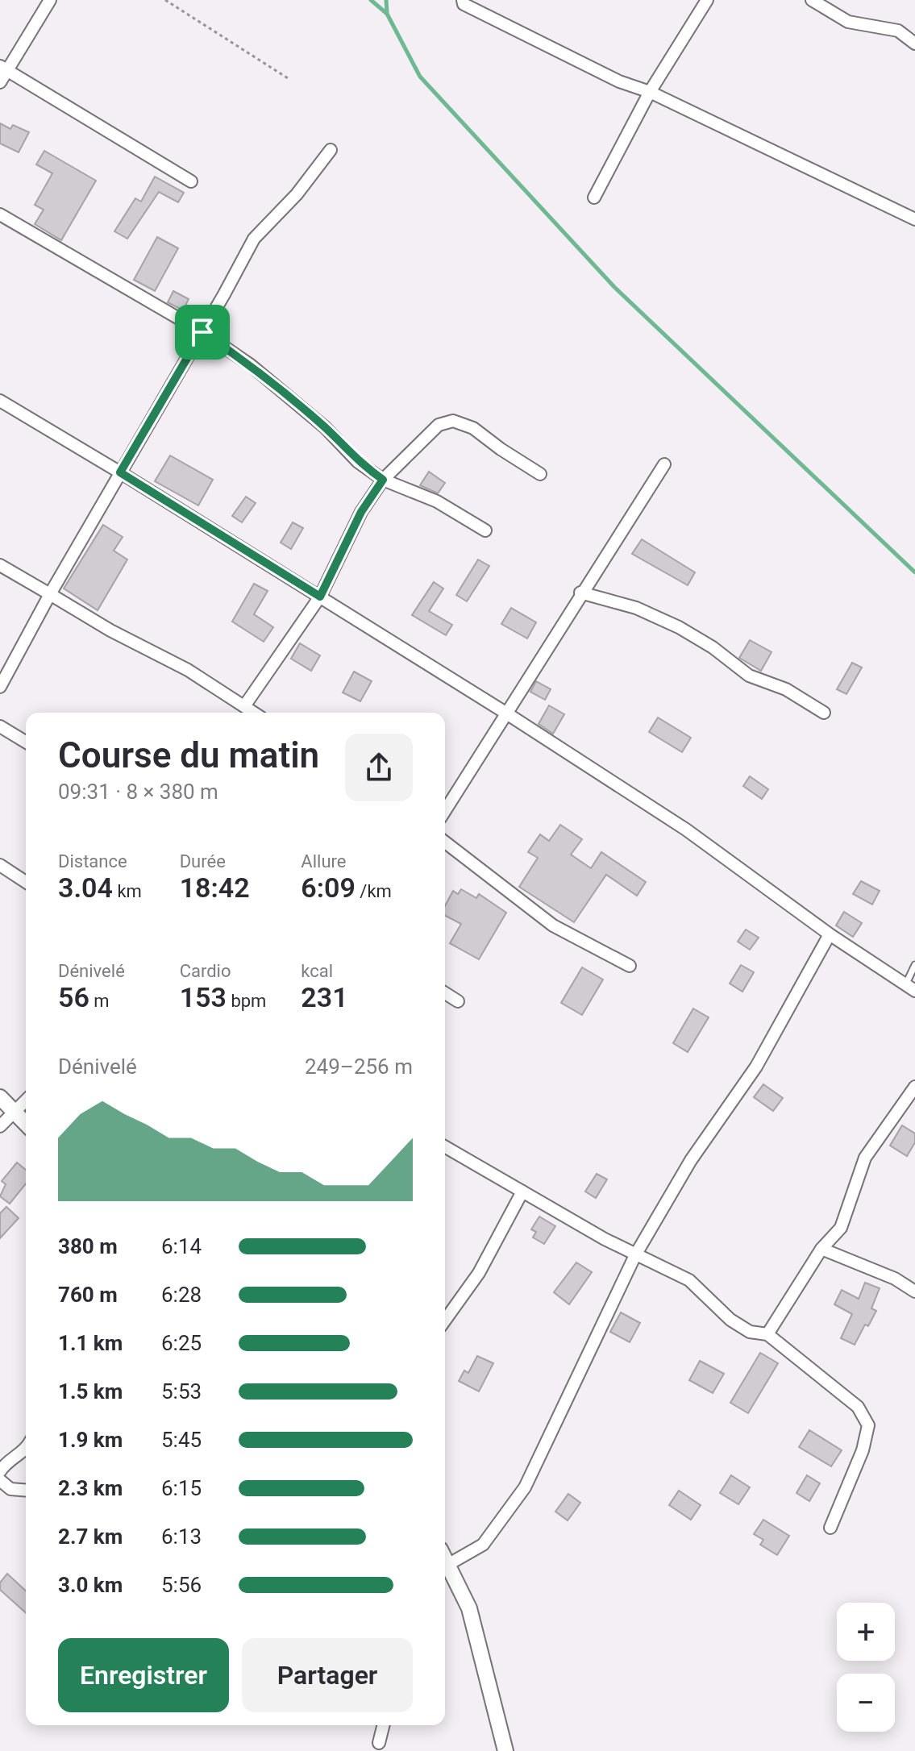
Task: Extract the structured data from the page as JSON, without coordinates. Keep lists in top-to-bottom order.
{
  "page": {
    "heading": ["Course du matin", "09:31 · 8 × 380 m"],
    "stats": [
      ["Distance", "3.04 km"],
      ["Durée", "18:42"],
      ["Allure", "6:09 /km"],
      ["Dénivelé", "56 m"],
      ["Cardio", "153 bpm"],
      ["kcal", "231"]
    ],
    "chart": ["Dénivelé", "249–256 m"],
    "list": [
      {
        "name": "380 m",
        "note": "6:14"
      },
      {
        "name": "760 m",
        "note": "6:28"
      },
      {
        "name": "1.1 km",
        "note": "6:25"
      },
      {
        "name": "1.5 km",
        "note": "5:53"
      },
      {
        "name": "1.9 km",
        "note": "5:45"
      },
      {
        "name": "2.3 km",
        "note": "6:15"
      },
      {
        "name": "2.7 km",
        "note": "6:13"
      },
      {
        "name": "3.0 km",
        "note": "5:56"
      }
    ],
    "map_buttons": ["+", "−"],
    "buttons": ["Enregistrer", "Partager"]
  }
}
